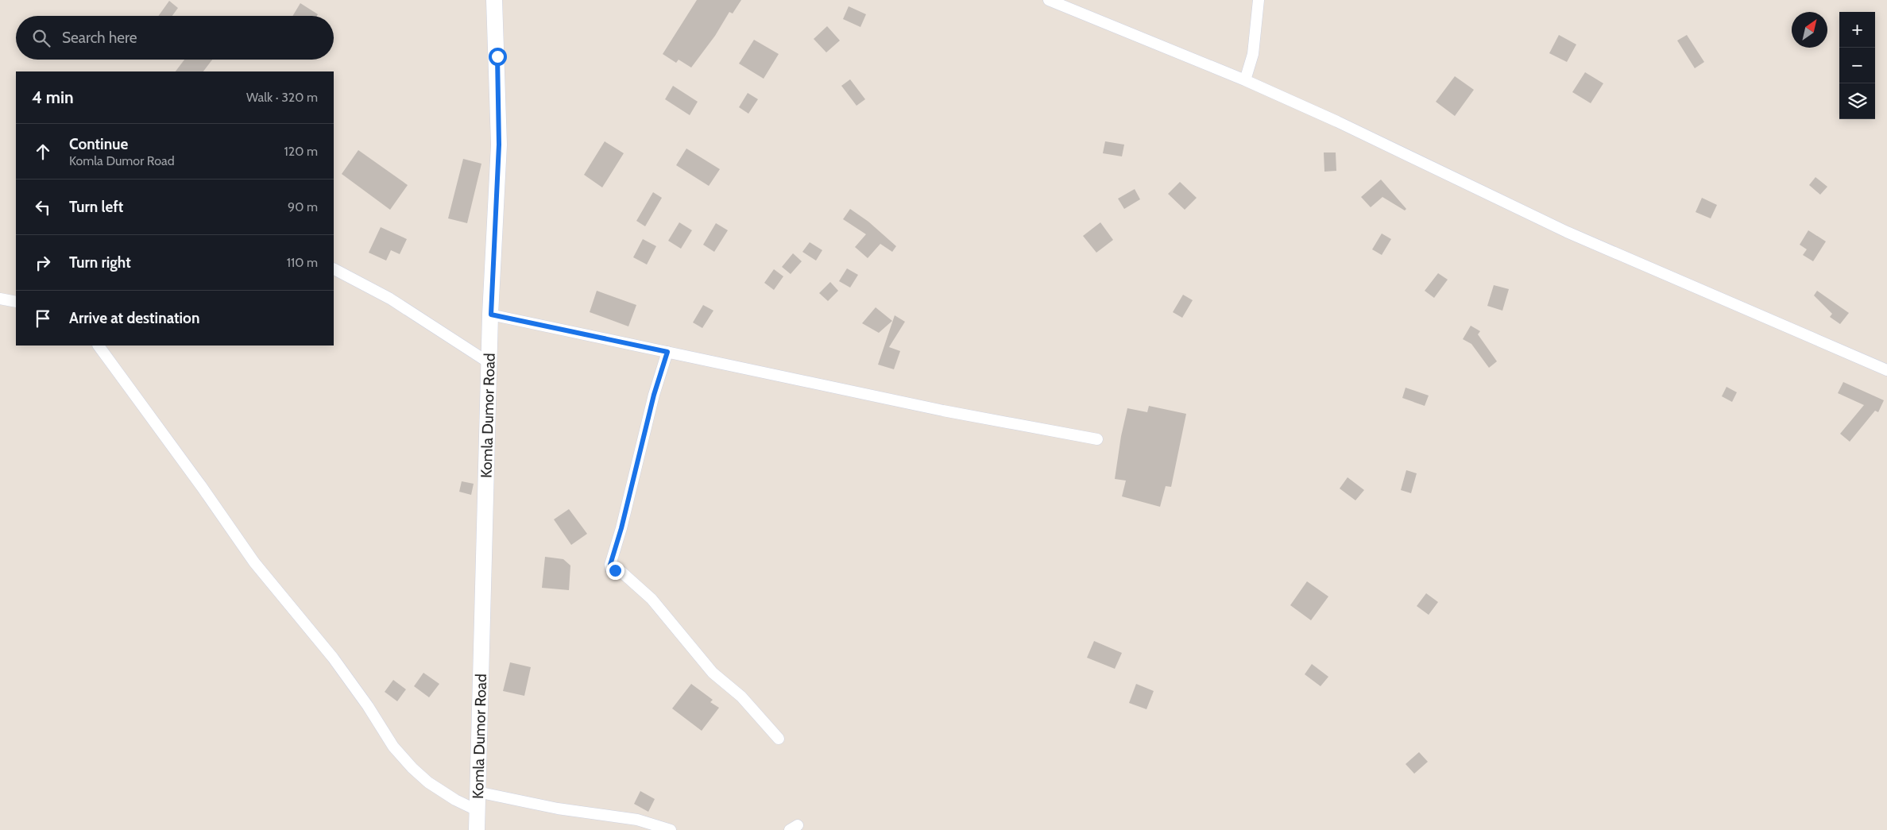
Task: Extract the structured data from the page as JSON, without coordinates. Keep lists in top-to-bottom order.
{
  "streets": {
    "street": ["Komla Dumor Road"]
  },
  "north": "top right",
  "page": {
    "map_buttons": ["+", "−"],
    "search": "Search here",
    "heading": ["4 min", "Walk · 320 m"],
    "list": [
      ["Continue", "Komla Dumor Road", "120 m"],
      ["Turn left", "90 m"],
      ["Turn right", "110 m"],
      "Arrive at destination"
    ]
  }
}
